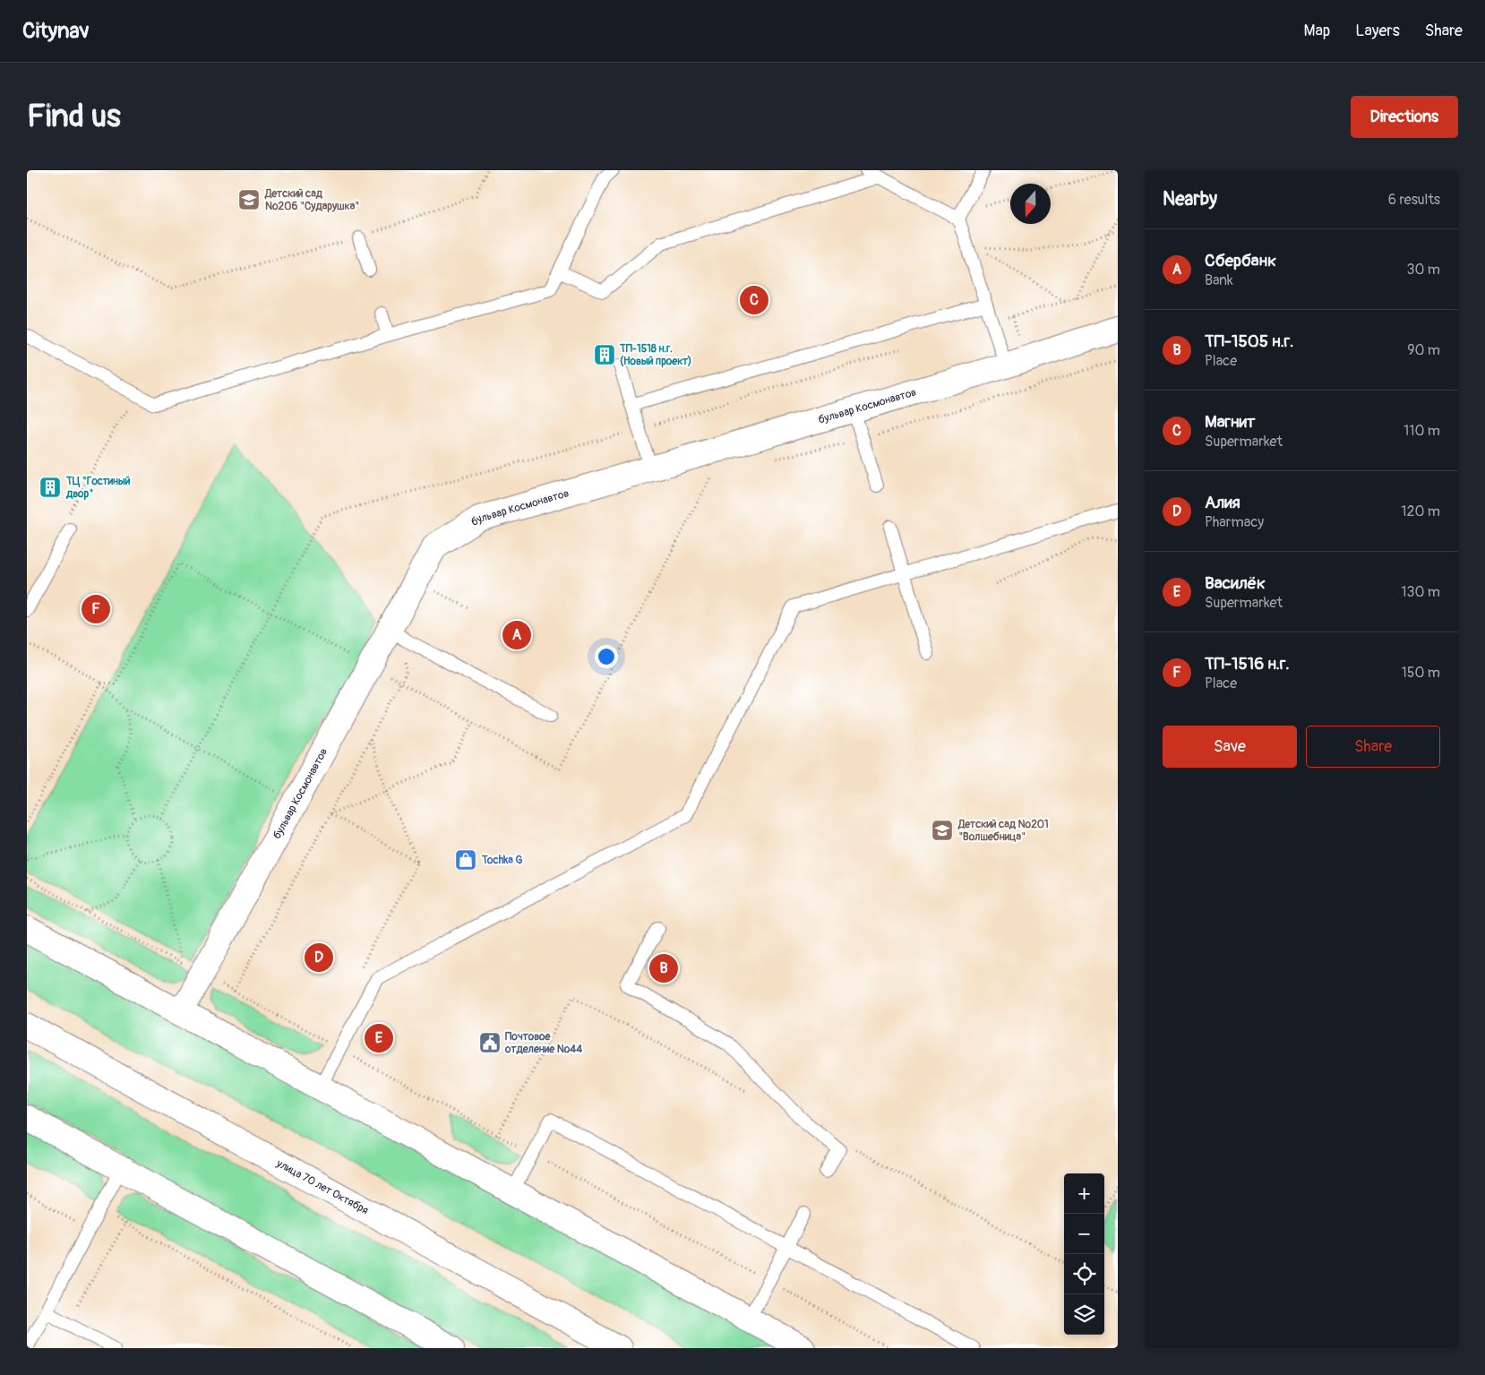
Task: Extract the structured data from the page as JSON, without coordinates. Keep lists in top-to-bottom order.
{
  "streets": {
    "street": ["бульвар Космонавтов", "улица 70 лет Октября"]
  },
  "places": {
    "school or university": ["Детский сад №206 \"Сударушка\"", "Детский сад №201 \"Волшебница\""],
    "building": ["ТП-1518 н.г. (Новый проект)", "ТЦ \"Гостиный двор\""],
    "shop": ["Tochka G"],
    "public building": ["Почтовое отделение №44"]
  },
  "north": "bottom",
  "page": {
    "header": "Citynav",
    "nav": ["Map", "Layers", "Share"],
    "buttons": [
      "Directions",
      ["Save", "Share"]
    ],
    "title": "Find us",
    "heading": ["Nearby", "6 results"],
    "list": [
      {
        "mark": "A",
        "name": "Сбербанк",
        "note": "Bank",
        "value": "30 m"
      },
      {
        "mark": "B",
        "name": "ТП-1505 н.г.",
        "note": "Place",
        "value": "90 m"
      },
      {
        "mark": "C",
        "name": "Магнит",
        "note": "Supermarket",
        "value": "110 m"
      },
      {
        "mark": "D",
        "name": "Алия",
        "note": "Pharmacy",
        "value": "120 m"
      },
      {
        "mark": "E",
        "name": "Василёк",
        "note": "Supermarket",
        "value": "130 m"
      },
      {
        "mark": "F",
        "name": "ТП-1516 н.г.",
        "note": "Place",
        "value": "150 m"
      }
    ],
    "pins": [
      "C",
      "F",
      "A",
      "D",
      "B",
      "E"
    ],
    "map_buttons": ["+", "−"]
  }
}
